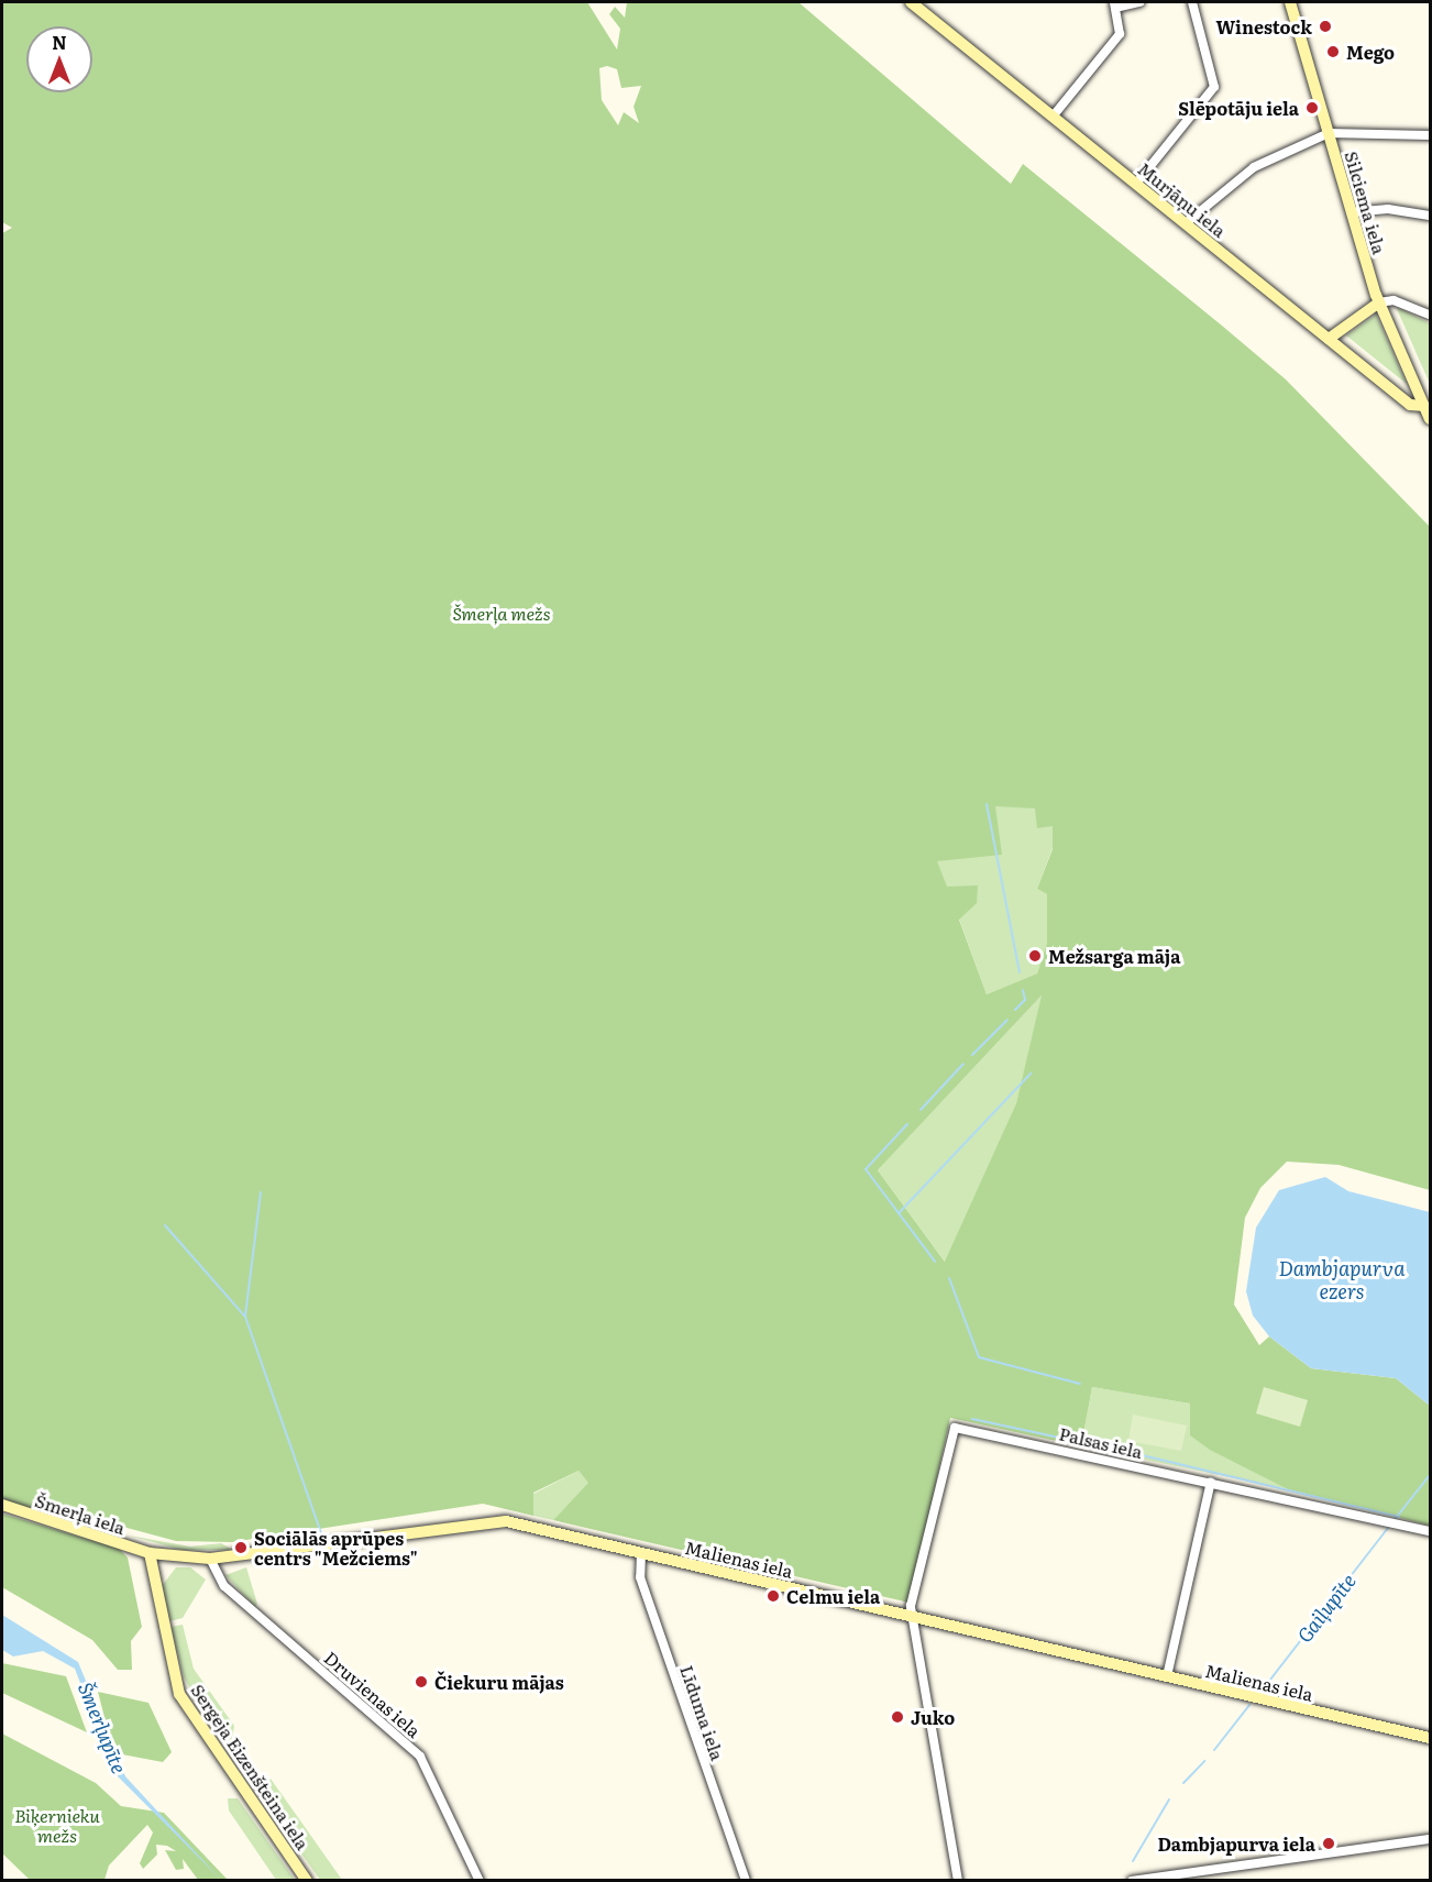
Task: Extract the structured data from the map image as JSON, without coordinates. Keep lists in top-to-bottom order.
{
  "streets": {
    "street": [
      "Murjāņu iela",
      "Silciema iela",
      "Palsas iela",
      "Šmerļa iela",
      "Malienas iela",
      "Druvienas iela",
      "Līduma iela",
      "Sergeja Eizenšteina iela"
    ]
  },
  "crossings": [
    ["Murjāņu iela", "Silciema iela"],
    ["Palsas iela", "Malienas iela"],
    ["Šmerļa iela", "Malienas iela"],
    ["Šmerļa iela", "Sergeja Eizenšteina iela"],
    ["Malienas iela", "Druvienas iela"],
    ["Malienas iela", "Līduma iela"],
    ["Malienas iela", "Sergeja Eizenšteina iela"]
  ],
  "water": ["Dambjapurva ezers", "Gaiļupīte", "Šmerļupīte"],
  "parks": ["Šmerļa mežs", "Biķernieku mežs"],
  "places": [
    "Winestock",
    "Mego",
    "Slēpotāju iela",
    "Mežsarga māja",
    "Sociālās aprūpes centrs \"Mežciems\"",
    "Celmu iela",
    "Čiekuru mājas",
    "Juko",
    "Dambjapurva iela"
  ],
  "north": "top"
}
